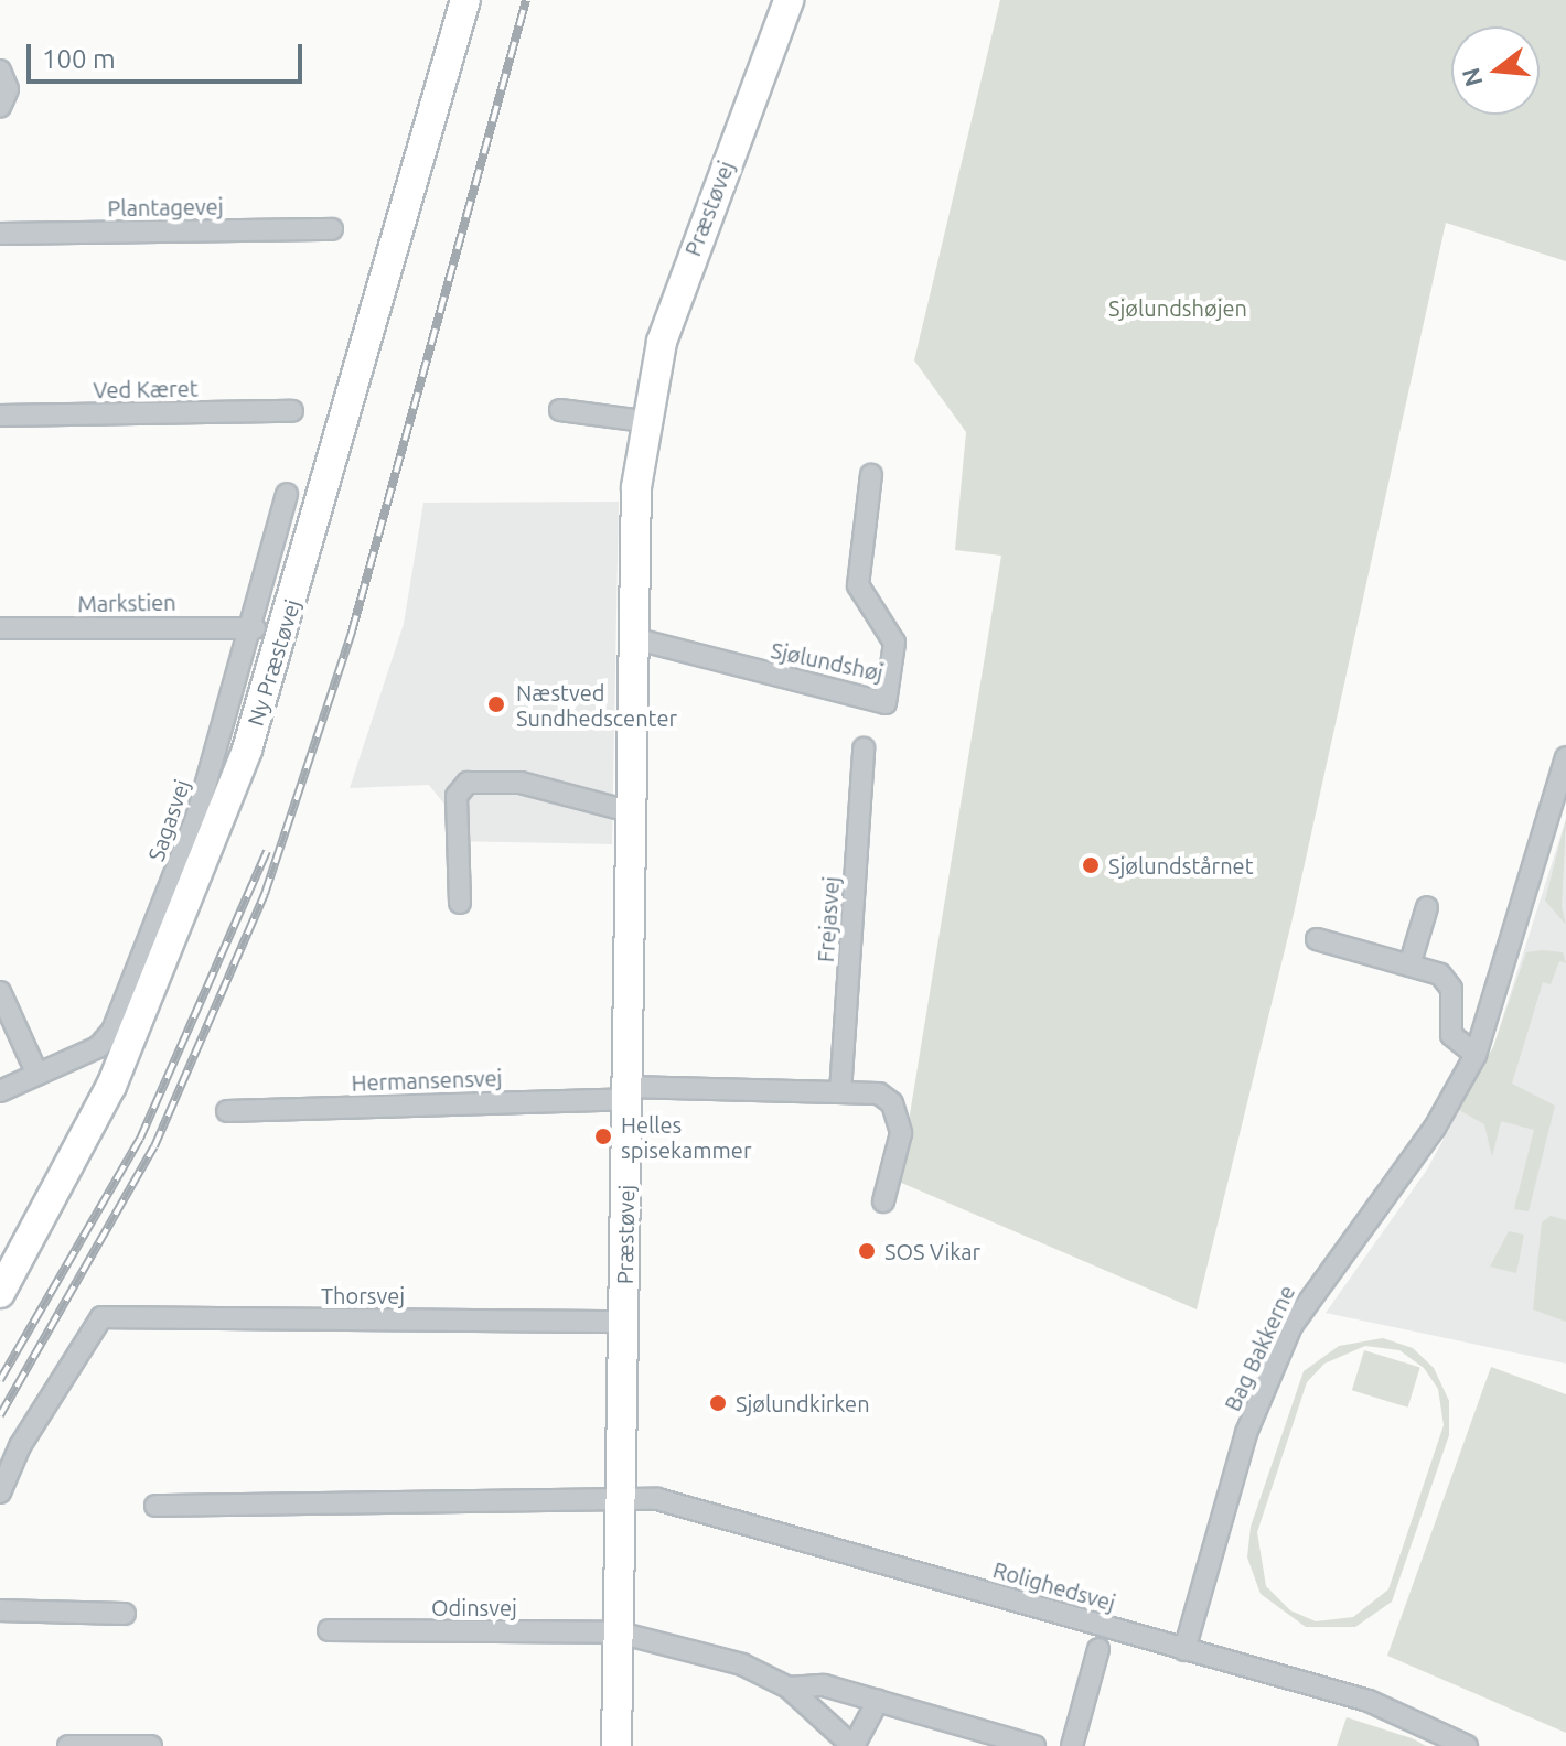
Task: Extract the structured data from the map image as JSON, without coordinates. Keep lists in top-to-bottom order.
{
  "streets": {
    "street": [
      "Plantagevej",
      "Præstøvej",
      "Ved Kæret",
      "Markstien",
      "Sjølundshøj",
      "Ny Præstøvej",
      "Sagasvej",
      "Frejasvej",
      "Hermansensvej",
      "Thorsvej",
      "Bag Bakkerne",
      "Rolighedsvej",
      "Odinsvej"
    ]
  },
  "crossings": [
    ["Præstøvej", "Sjølundshøj"],
    ["Præstøvej", "Hermansensvej"],
    ["Præstøvej", "Thorsvej"],
    ["Præstøvej", "Rolighedsvej"],
    ["Præstøvej", "Odinsvej"],
    ["Markstien", "Sagasvej"],
    ["Bag Bakkerne", "Rolighedsvej"]
  ],
  "parks": ["Sjølundshøjen"],
  "places": [
    "Næstved Sundhedscenter",
    "Sjølundstårnet",
    "Helles spisekammer",
    "SOS Vikar",
    "Sjølundkirken"
  ],
  "scale_bar": "100 m",
  "north": "left"
}
